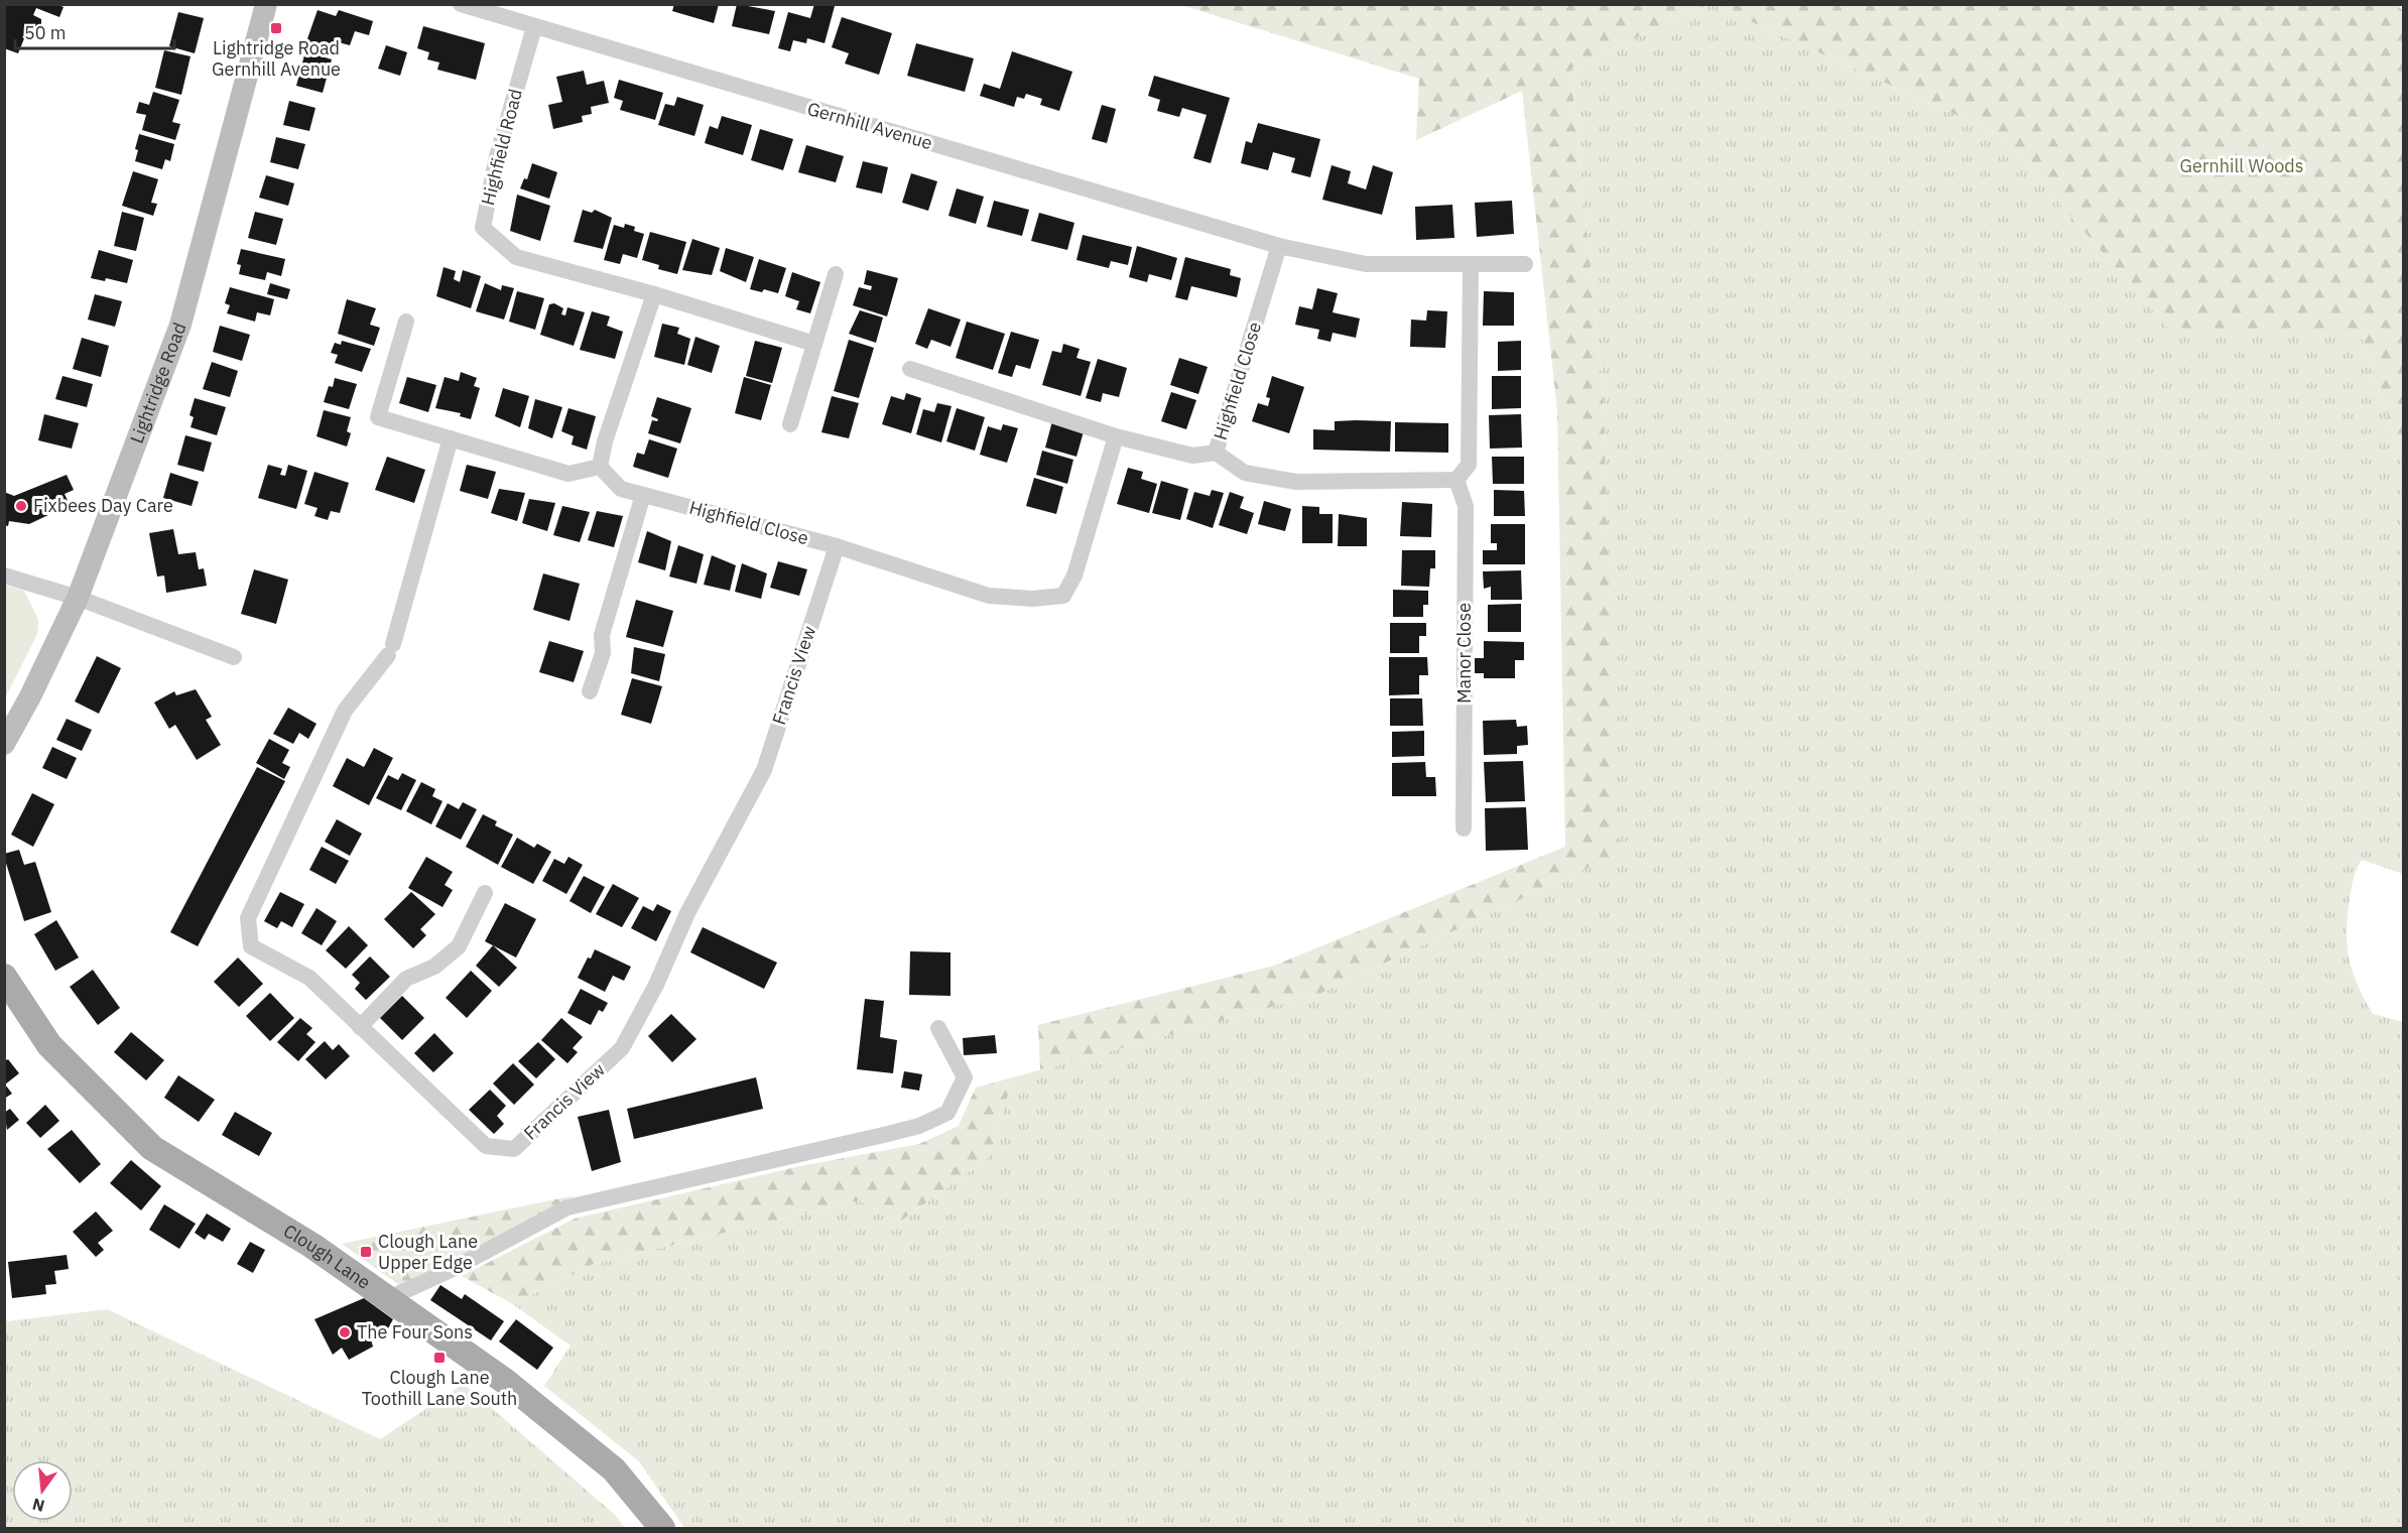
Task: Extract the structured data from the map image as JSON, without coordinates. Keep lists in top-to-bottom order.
{
  "streets": {
    "main road": ["Clough Lane"],
    "street": [
      "Gernhill Avenue",
      "Highfield Road",
      "Highfield Close",
      "Lightridge Road",
      "Manor Close",
      "Francis View"
    ]
  },
  "crossings": [
    ["Gernhill Avenue", "Highfield Road"],
    ["Gernhill Avenue", "Highfield Close"],
    ["Highfield Close", "Francis View"]
  ],
  "parks": ["Gernhill Woods"],
  "places": {
    "transit": ["Lightridge Road Gernhill Avenue", "Clough Lane Upper Edge", "Clough Lane Toothill Lane South"],
    "other": ["Fixbees Day Care", "The Four Sons"]
  },
  "scale_bar": "50 m",
  "north": "bottom"
}
